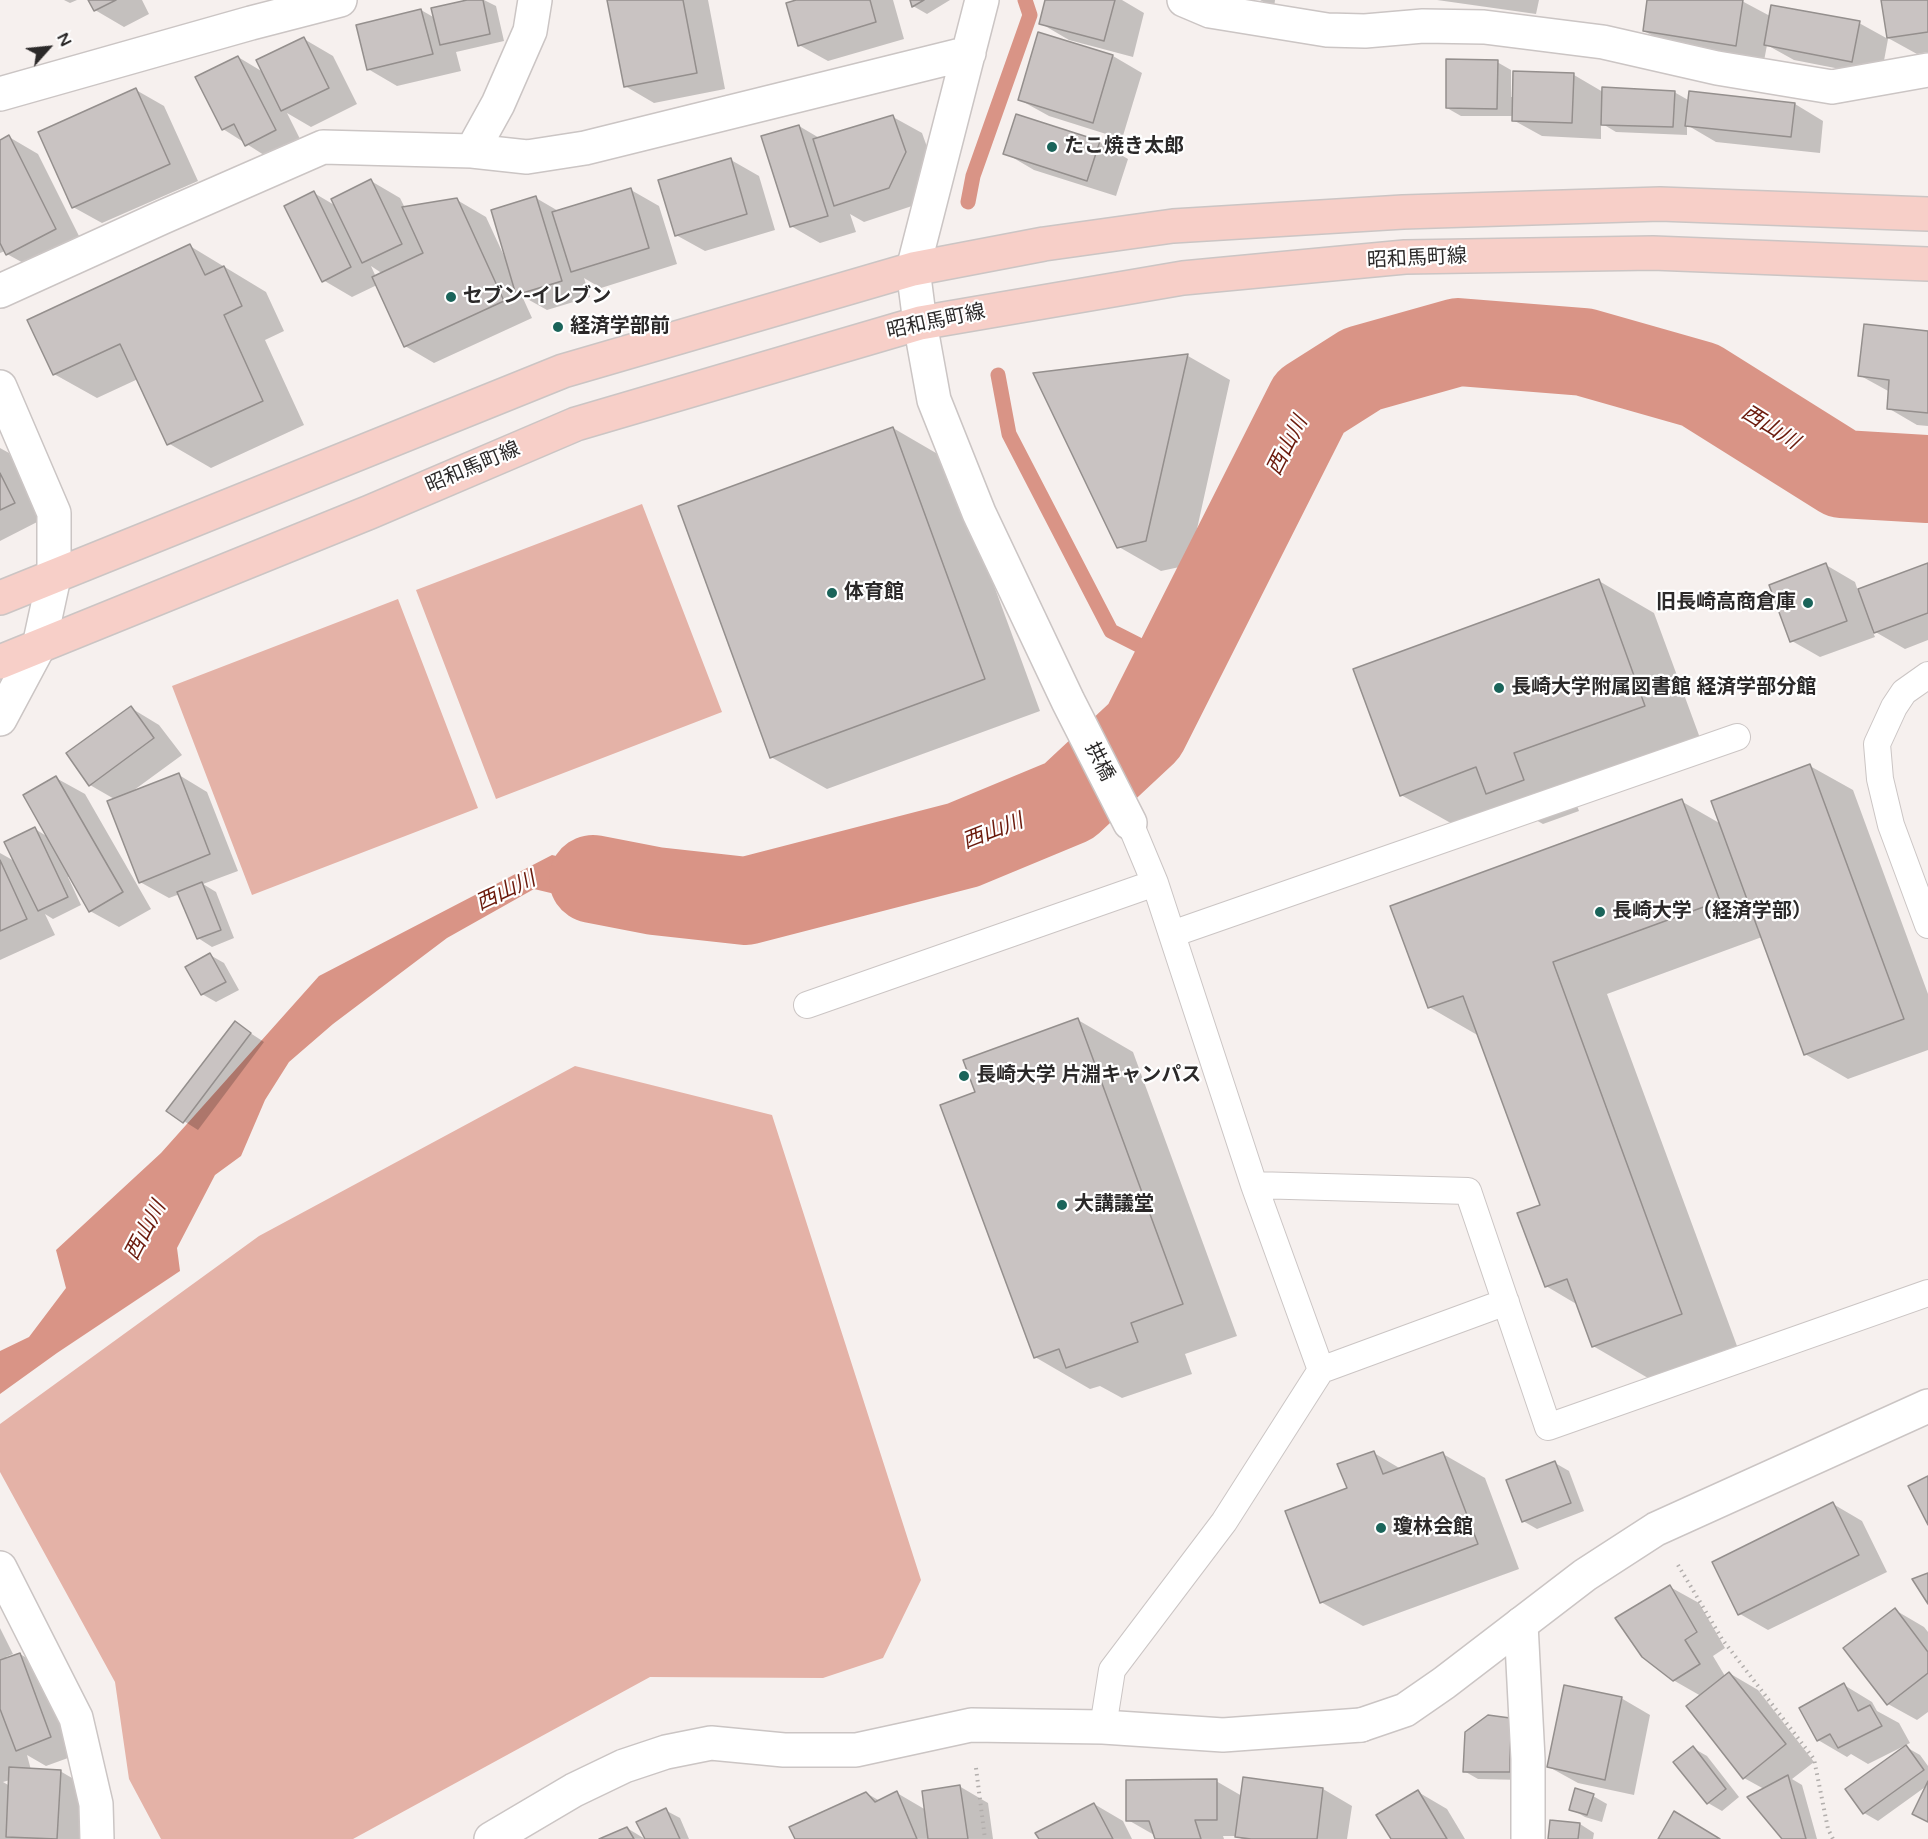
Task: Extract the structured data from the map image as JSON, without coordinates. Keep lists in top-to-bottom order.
{
  "streets": {
    "main road": ["昭和馬町線"],
    "street": ["拱橋"]
  },
  "crossings": [
    ["昭和馬町線", "拱橋"]
  ],
  "water": ["西山川"],
  "places": [
    "たこ焼き太郎",
    "セブン-イレブン",
    "経済学部前",
    "体育館",
    "旧長崎高商倉庫",
    "長崎大学附属図書館 経済学部分館",
    "長崎大学（経済学部）",
    "長崎大学 片淵キャンパス",
    "大講議堂",
    "瓊林会館"
  ],
  "north": "top right"
}
